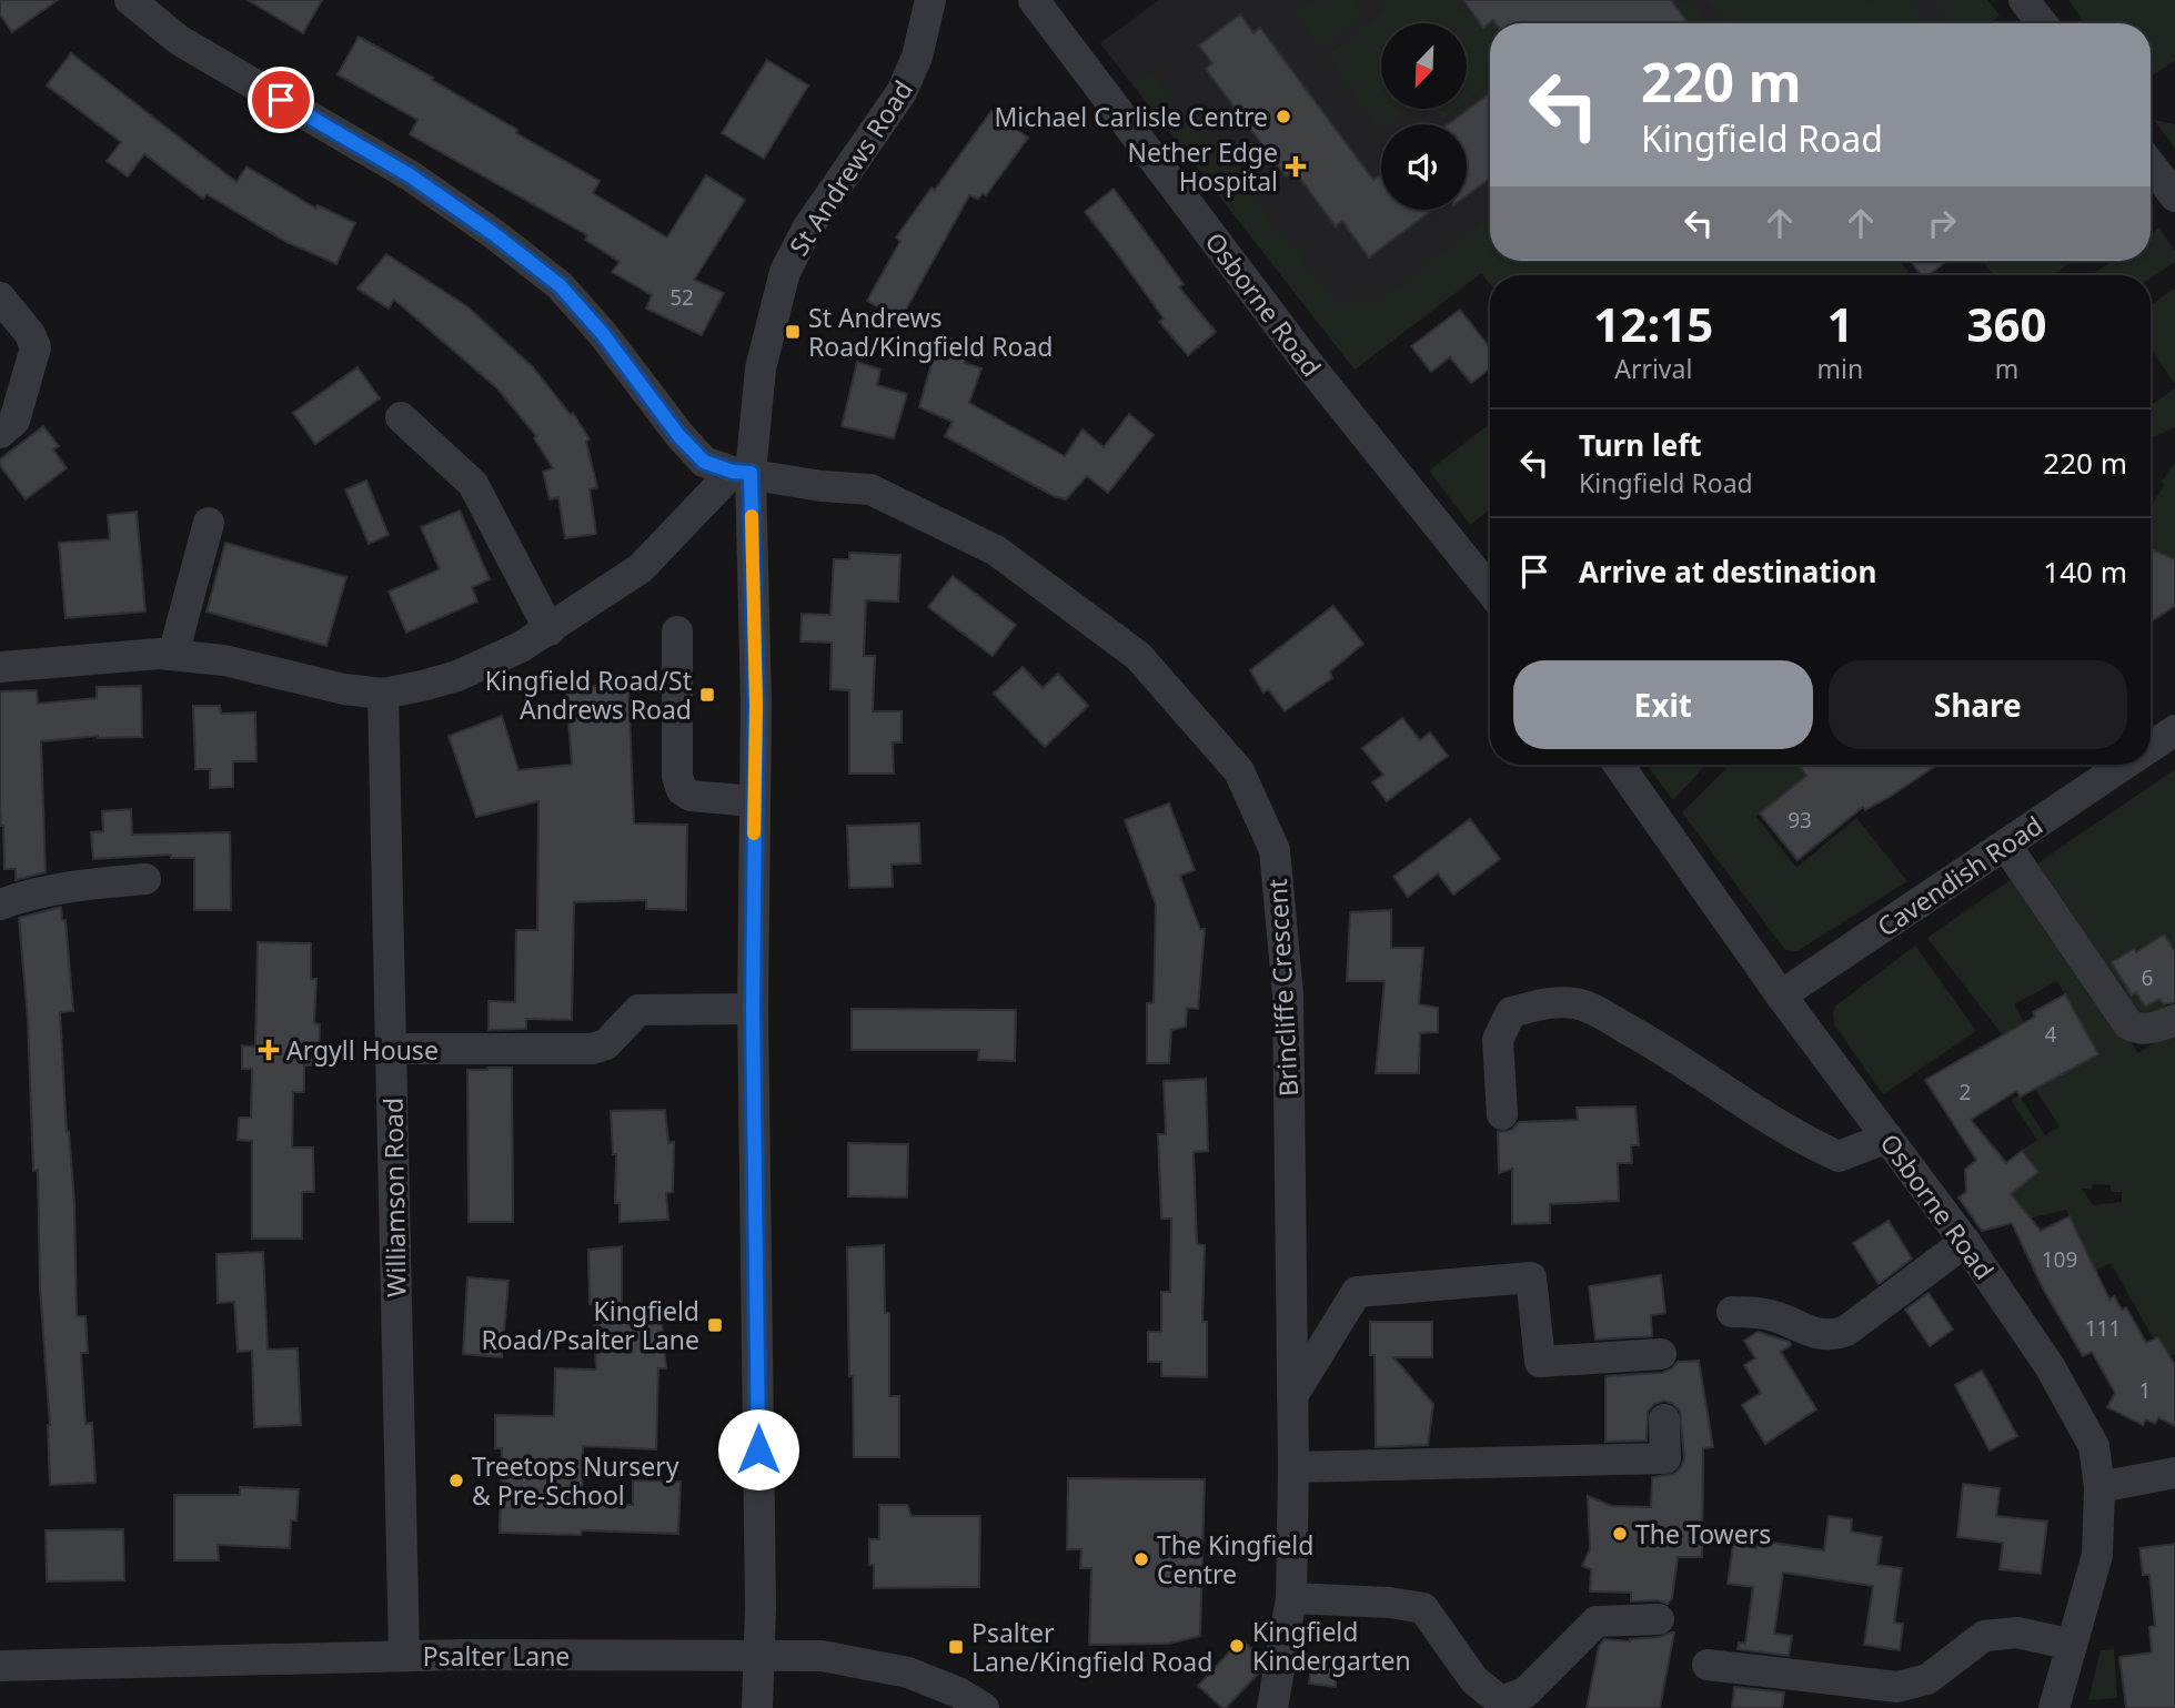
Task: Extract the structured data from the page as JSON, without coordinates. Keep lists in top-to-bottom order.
{
  "streets": {
    "street": [
      "St Andrews Road",
      "Osborne Road",
      "Cavendish Road",
      "Brincliffe Crescent",
      "Williamson Road",
      "Psalter Lane"
    ]
  },
  "crossings": [
    ["St Andrews Road", "Brincliffe Crescent"],
    ["St Andrews Road", "Psalter Lane"],
    ["Osborne Road", "Cavendish Road"],
    ["Williamson Road", "Psalter Lane"]
  ],
  "places": {
    "other": [
      "Michael Carlisle Centre",
      "Treetops Nursery & Pre-School",
      "The Towers",
      "The Kingfield Centre",
      "Kingfield Kindergarten"
    ],
    "health": ["Nether Edge Hospital", "Argyll House"],
    "transit": [
      "St Andrews Road/Kingfield Road",
      "Kingfield Road/St Andrews Road",
      "Kingfield Road/Psalter Lane",
      "Psalter Lane/Kingfield Road"
    ]
  },
  "house_numbers": [
    "52",
    "93",
    "6",
    "4",
    "2",
    "109",
    "111",
    "1"
  ],
  "north": "bottom left",
  "page": {
    "turn": ["220 m", "Kingfield Road"],
    "eta": [
      "12:15",
      "Arrival",
      "1",
      "min",
      "360",
      "m"
    ],
    "list": [
      {
        "name": "Turn left",
        "note": "Kingfield Road",
        "value": "220 m"
      },
      {
        "name": "Arrive at destination",
        "value": "140 m"
      }
    ],
    "buttons": ["Exit", "Share"]
  }
}
